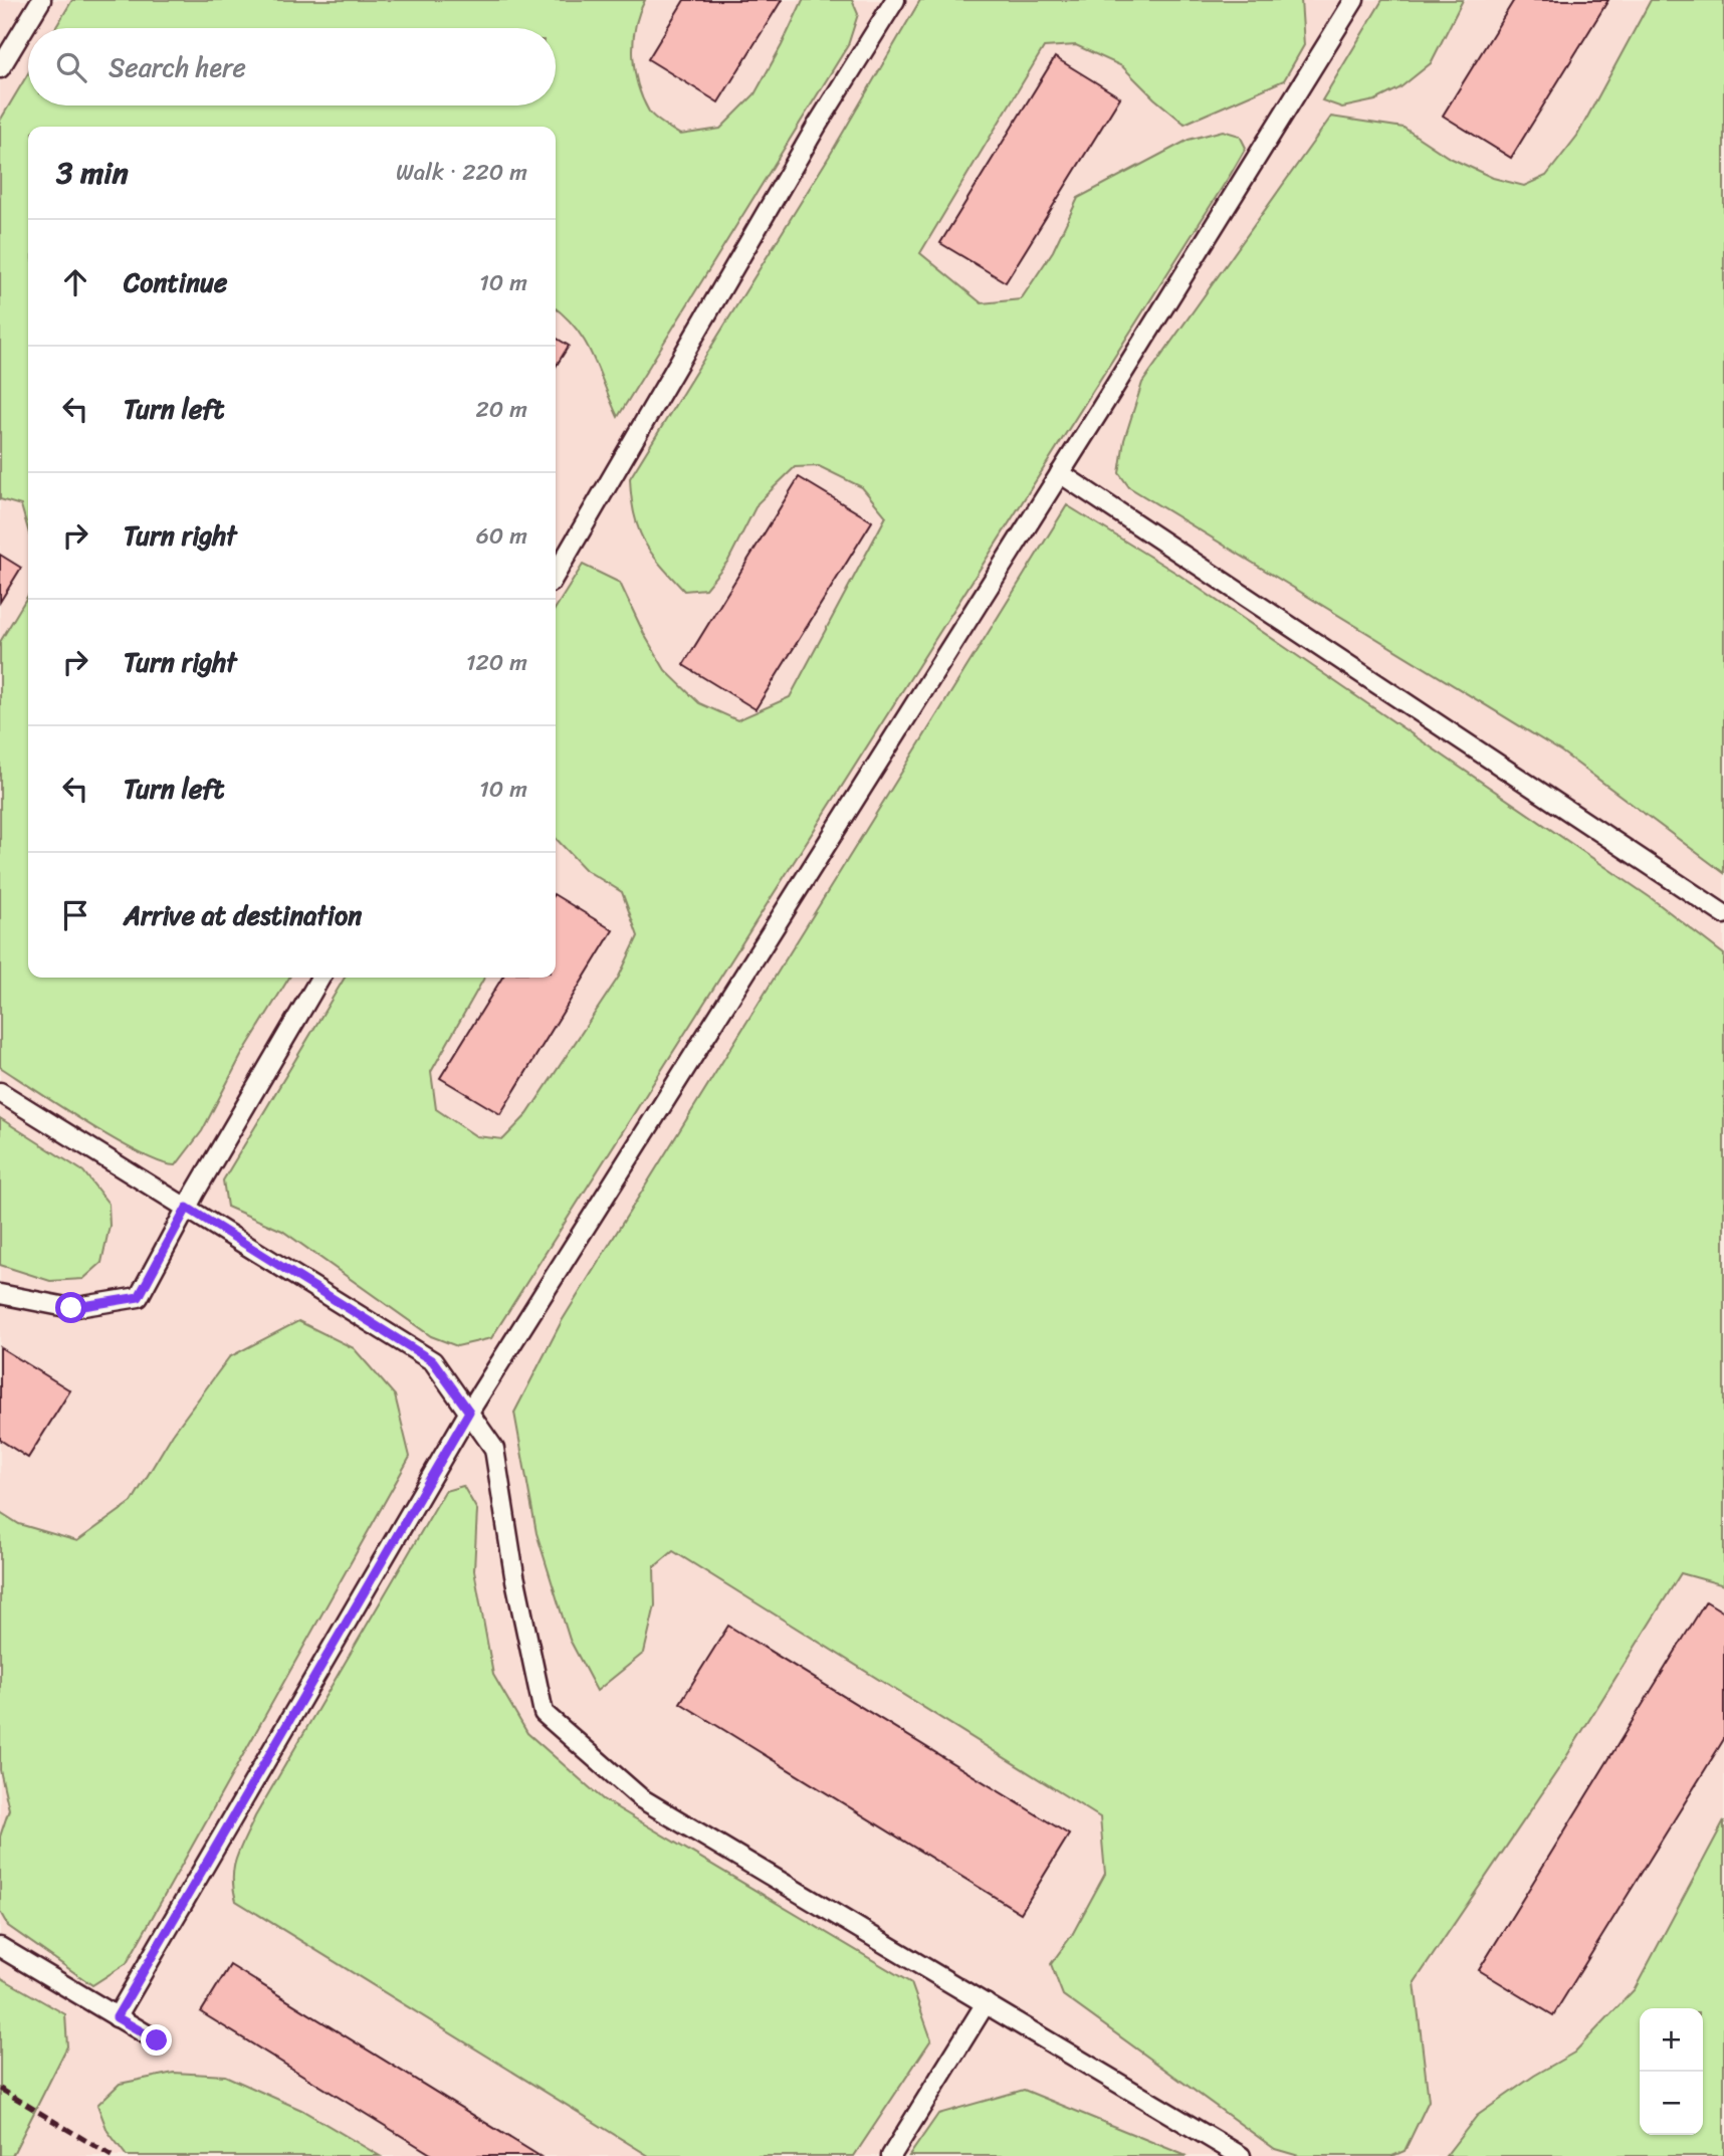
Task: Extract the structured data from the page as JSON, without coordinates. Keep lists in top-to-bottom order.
{
  "page": {
    "search": "Search here",
    "heading": ["3 min", "Walk · 220 m"],
    "list": [
      ["Continue", "10 m"],
      ["Turn left", "20 m"],
      ["Turn right", "60 m"],
      ["Turn right", "120 m"],
      ["Turn left", "10 m"],
      "Arrive at destination"
    ],
    "map_buttons": ["+", "−"]
  }
}
